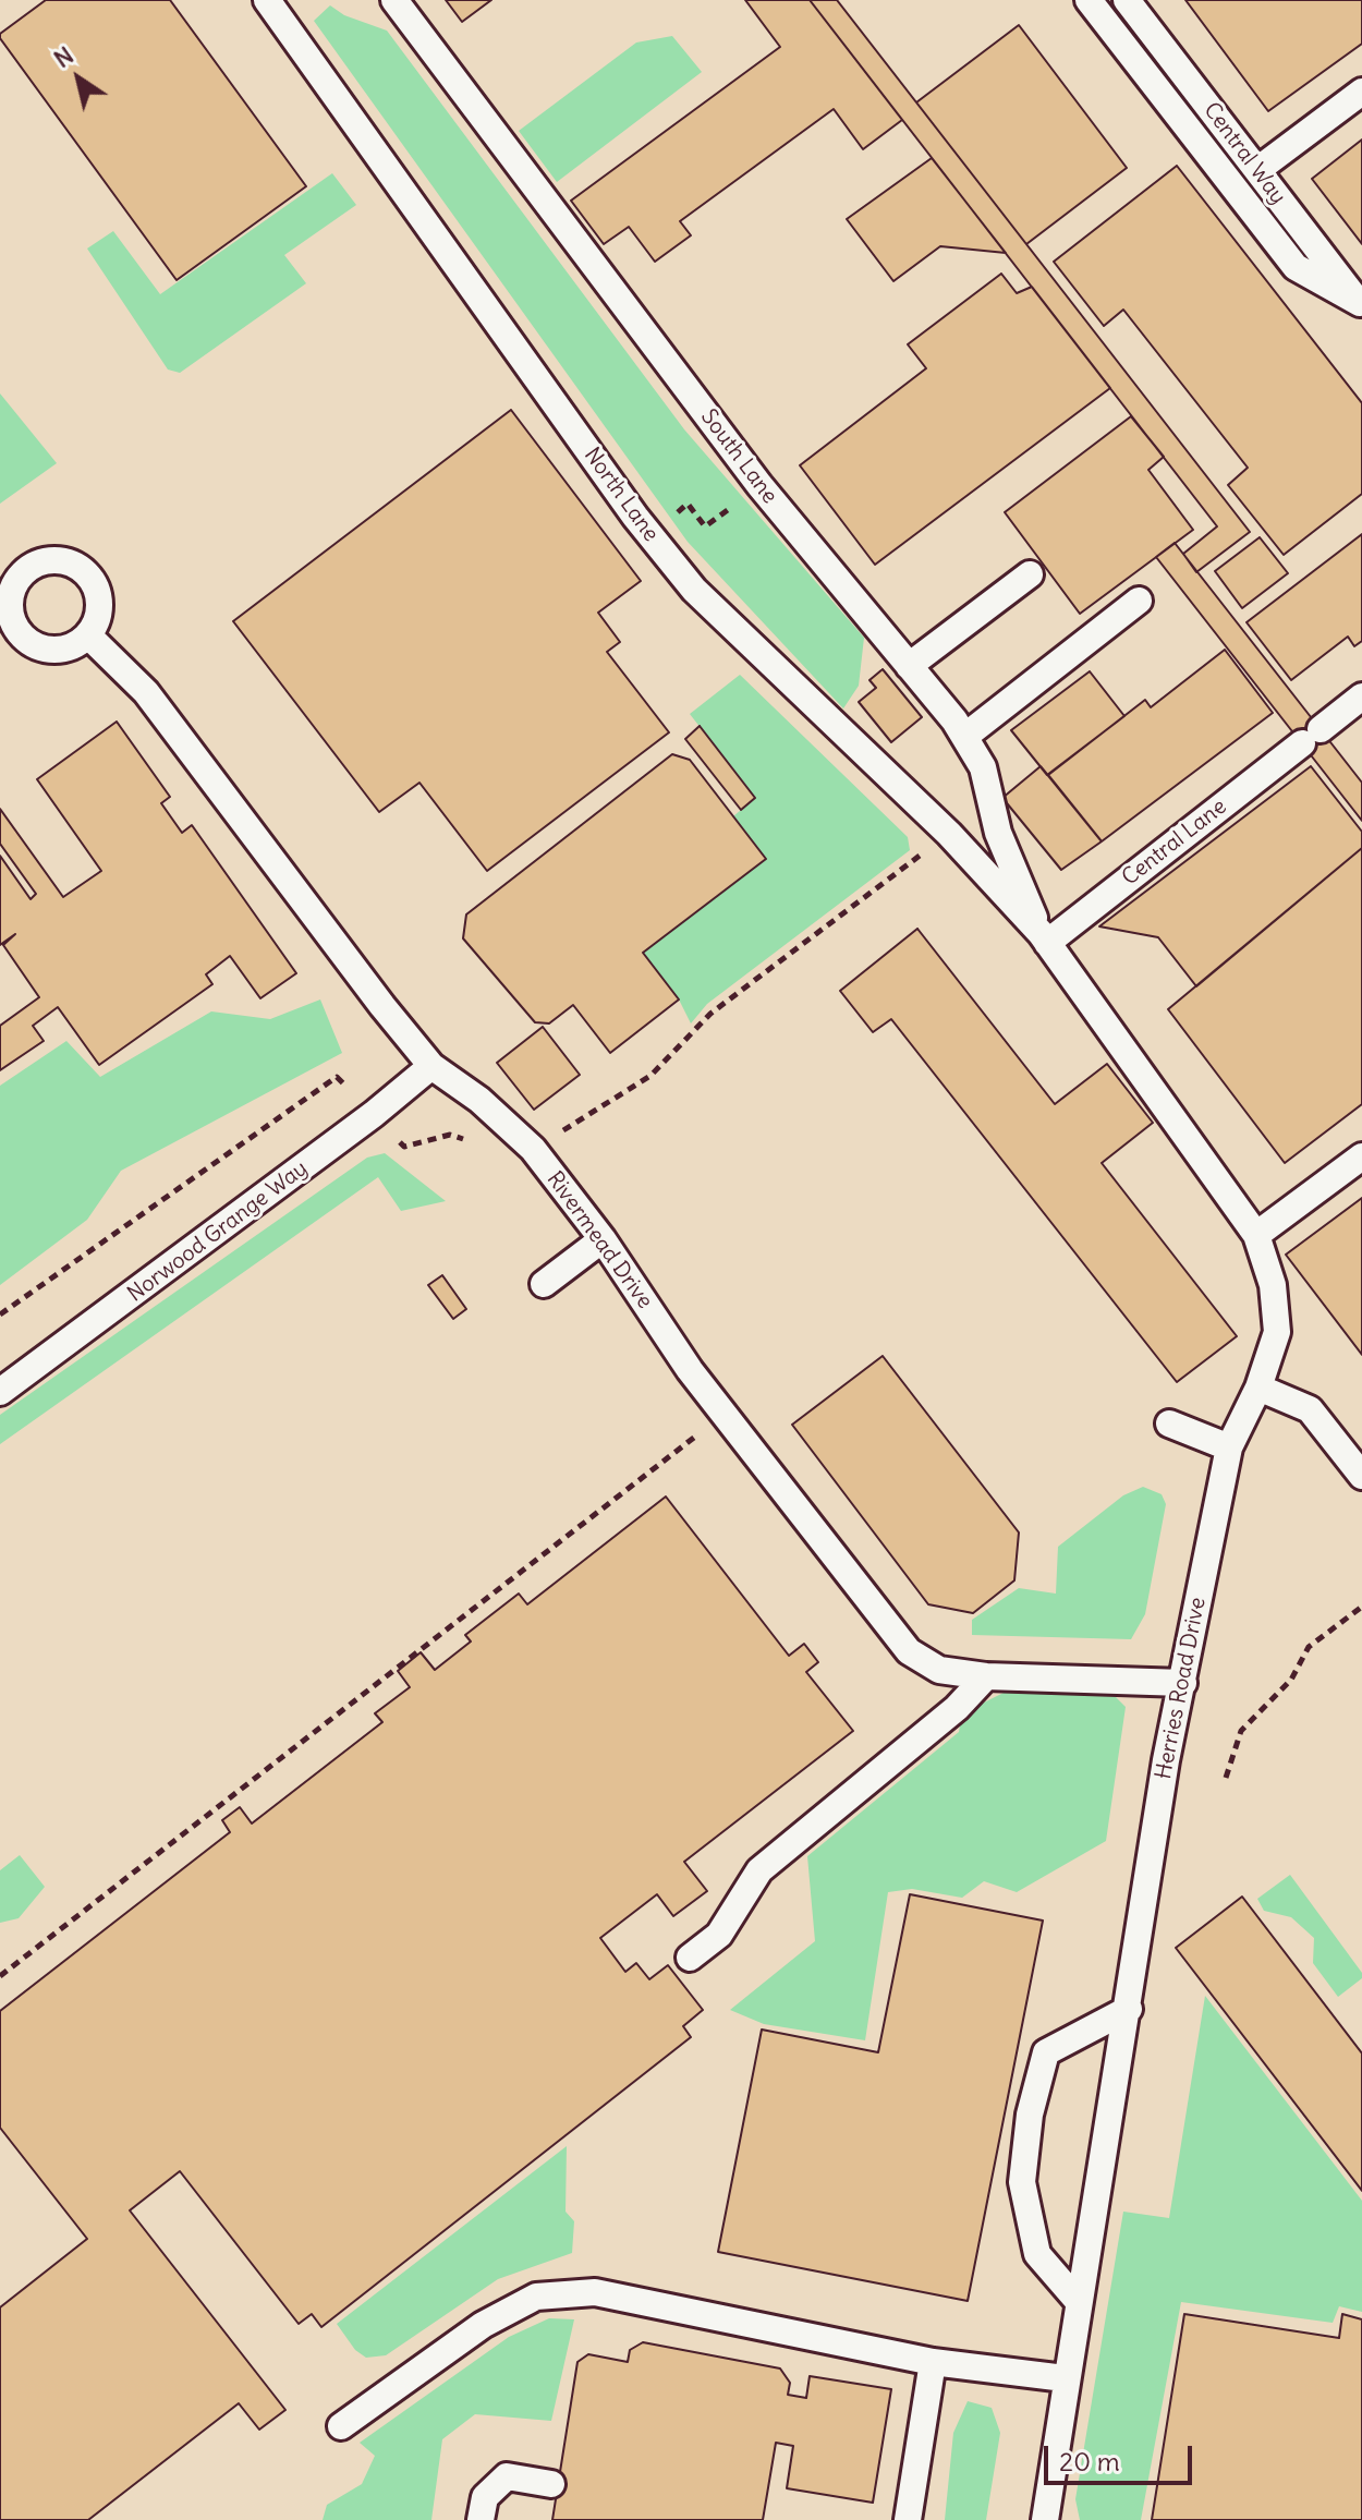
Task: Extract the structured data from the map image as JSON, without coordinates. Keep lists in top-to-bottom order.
{
  "streets": {
    "lane": [
      "Central Way",
      "South Lane",
      "North Lane",
      "Central Lane",
      "Norwood Grange Way",
      "Rivermead Drive",
      "Herries Road Drive"
    ]
  },
  "crossings": [
    ["South Lane", "North Lane"],
    ["South Lane", "Central Lane"],
    ["South Lane", "Herries Road Drive"],
    ["North Lane", "Central Lane"],
    ["North Lane", "Herries Road Drive"],
    ["Central Lane", "Herries Road Drive"],
    ["Norwood Grange Way", "Rivermead Drive"],
    ["Rivermead Drive", "Herries Road Drive"]
  ],
  "scale_bar": "20 m",
  "north": "top left"
}
